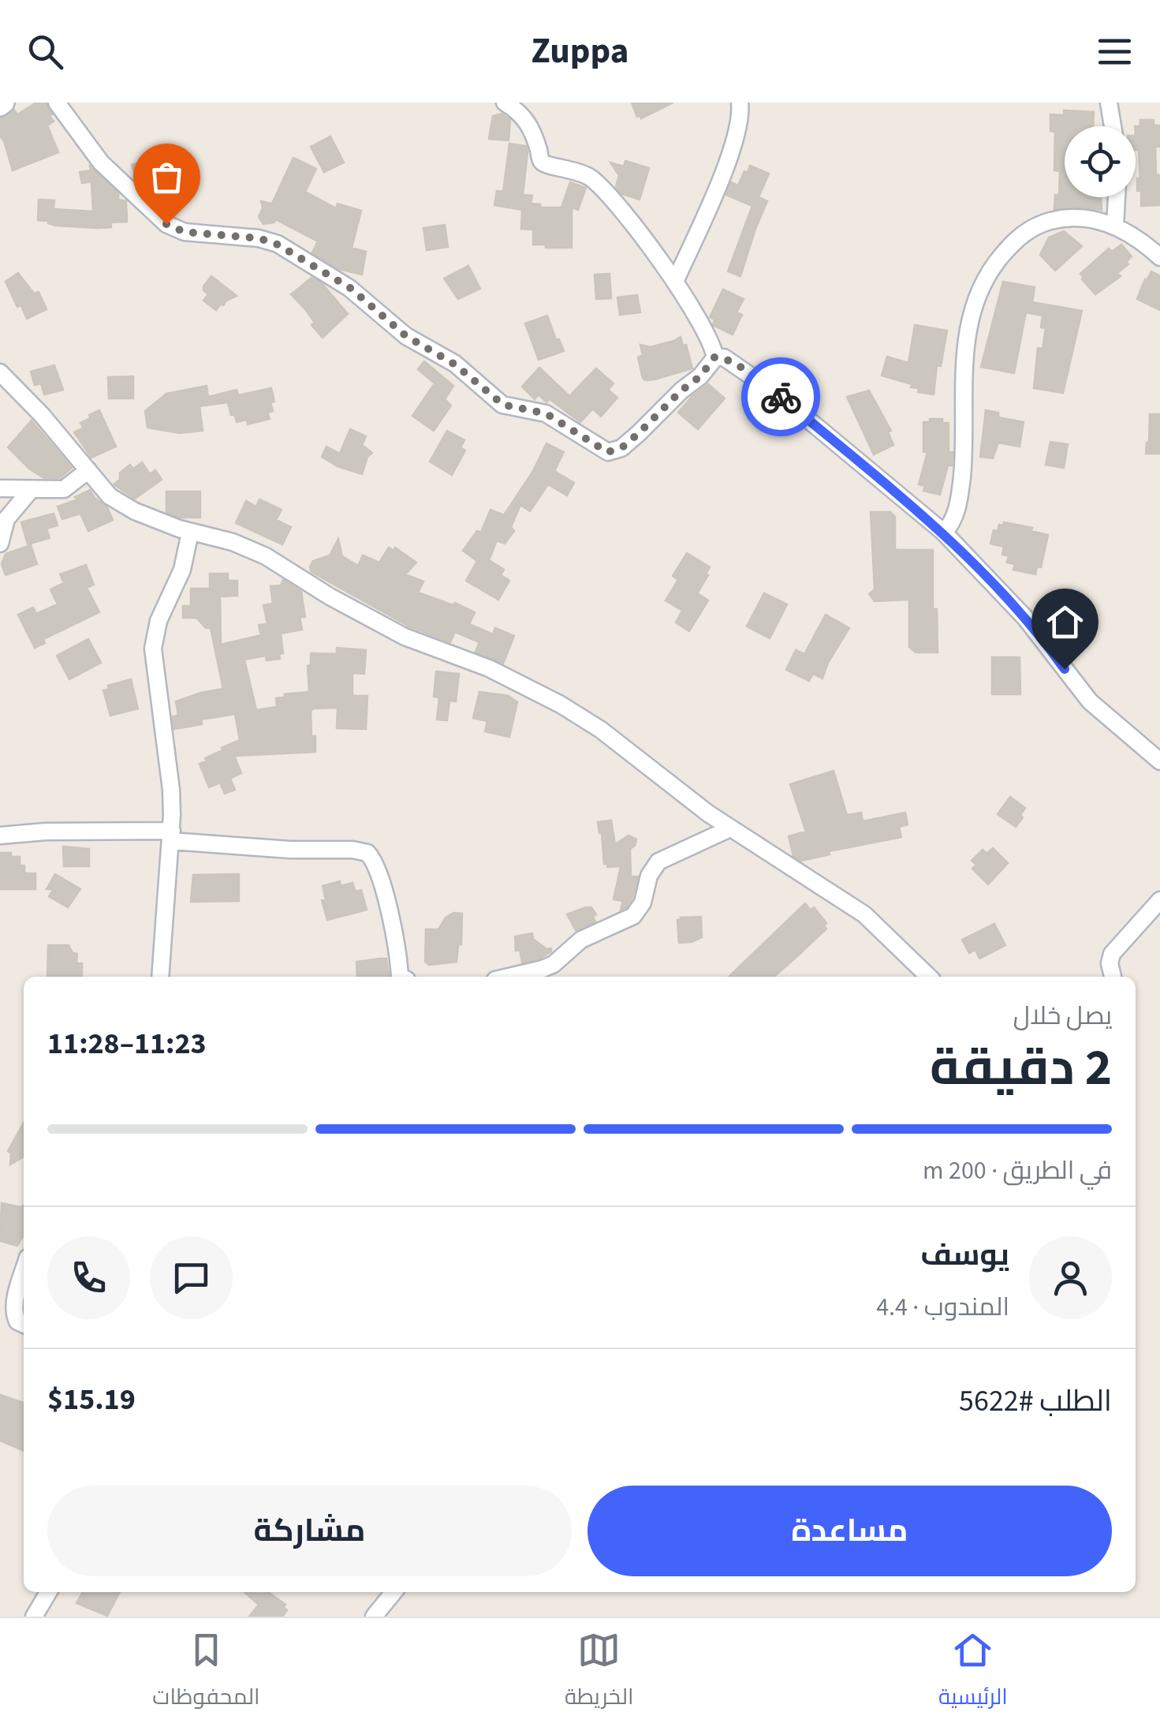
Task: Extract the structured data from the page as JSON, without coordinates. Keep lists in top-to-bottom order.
{
  "page": {
    "header": "Zuppa",
    "heading": ["2 دقيقة", "يصل خلال", "11:23–11:28"],
    "panel": [
      "يوسف",
      "المندوب · 4.4",
      "الطلب #5622",
      "$15.19"
    ],
    "bar": "في الطريق · 200 m",
    "buttons": ["مساعدة", "مشاركة"],
    "tabs": ["الرئيسية", "الخريطة", "المحفوظات"]
  }
}
